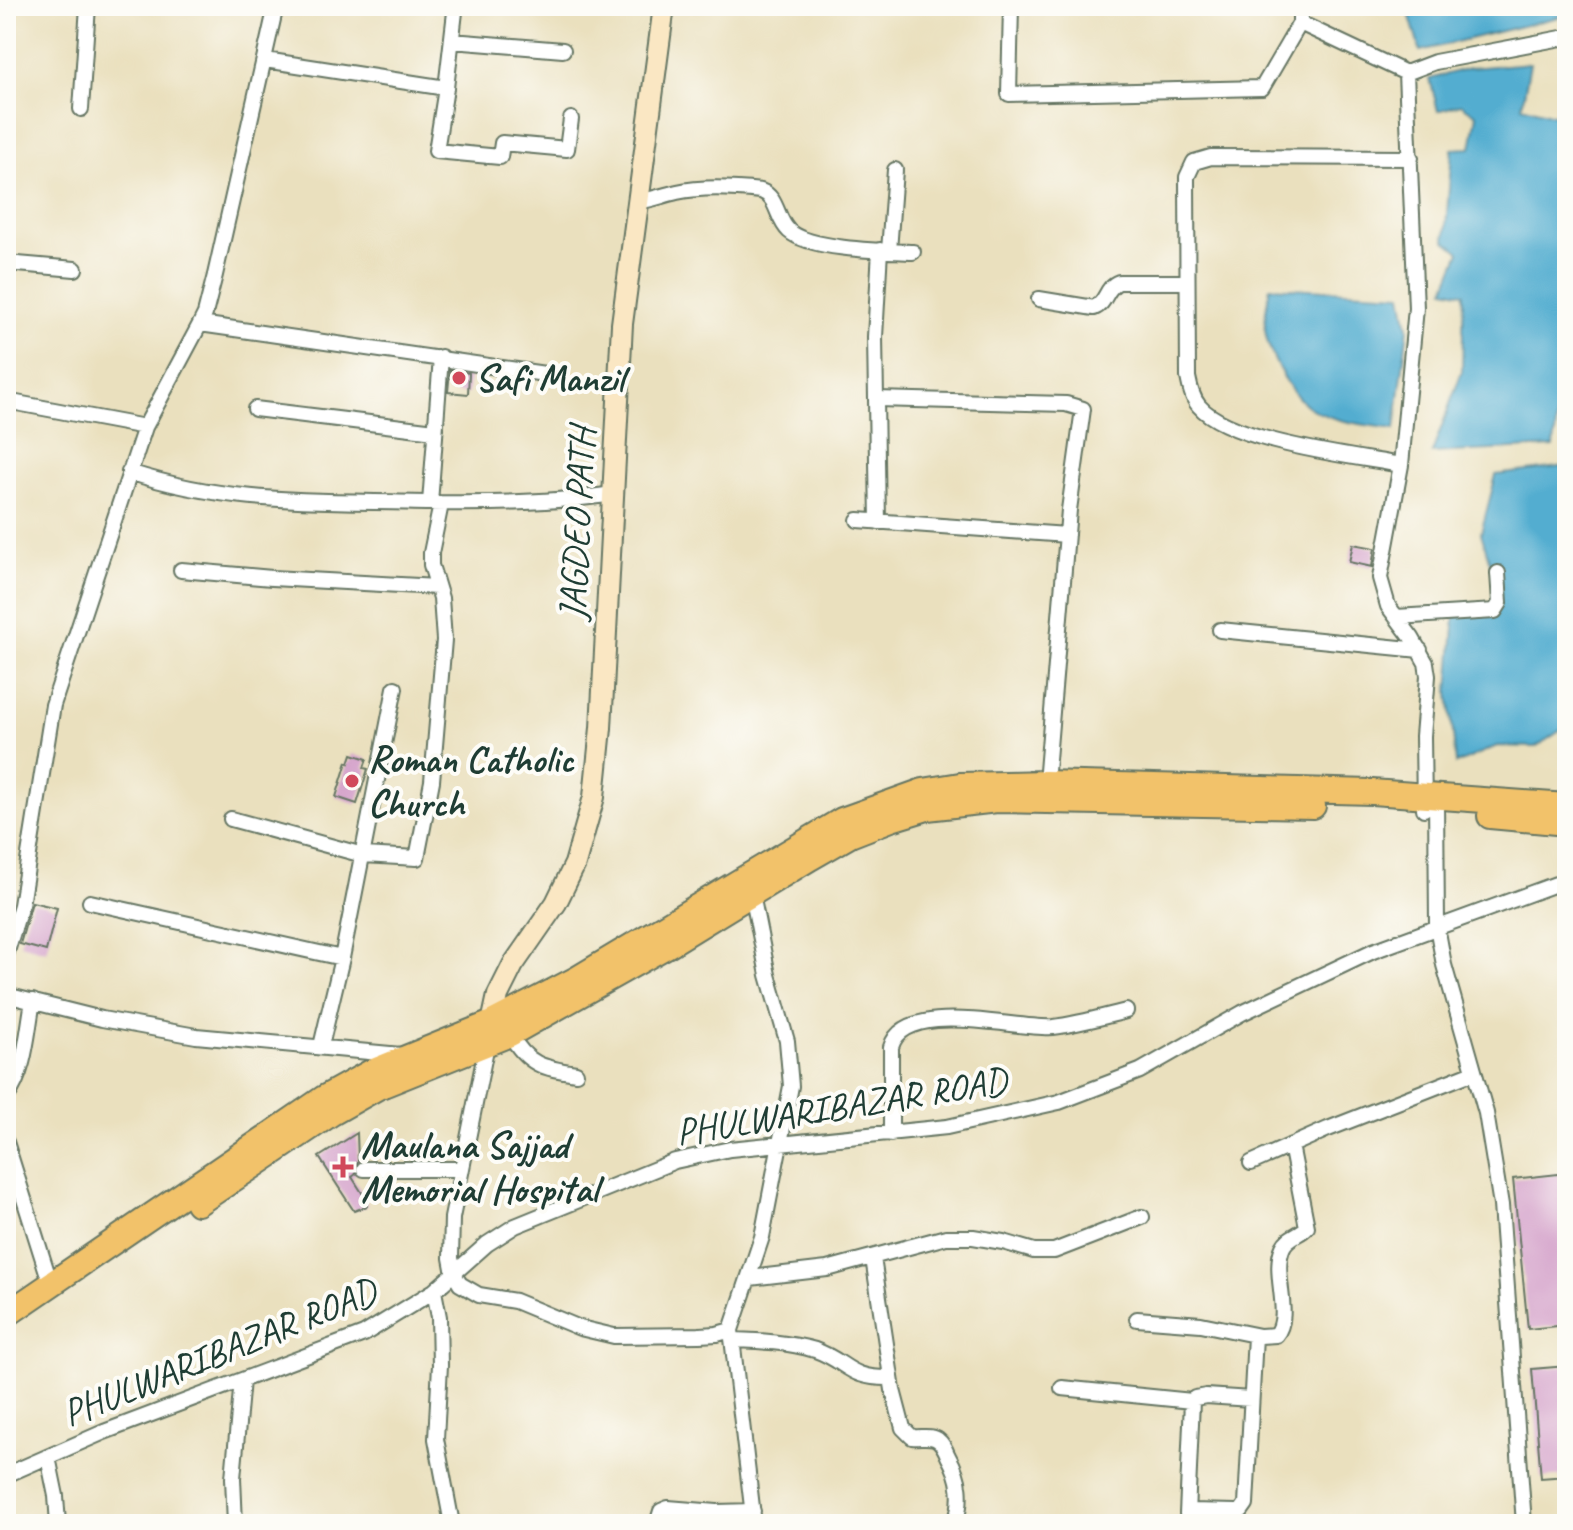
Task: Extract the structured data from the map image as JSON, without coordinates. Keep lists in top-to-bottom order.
{
  "streets": {
    "main road": ["JAGDEO PATH"],
    "street": ["PHULWARIBAZAR ROAD"]
  },
  "places": {
    "other": ["Safi Manzil", "Roman Catholic Church"],
    "health": ["Maulana Sajjad Memorial Hospital"]
  }
}
